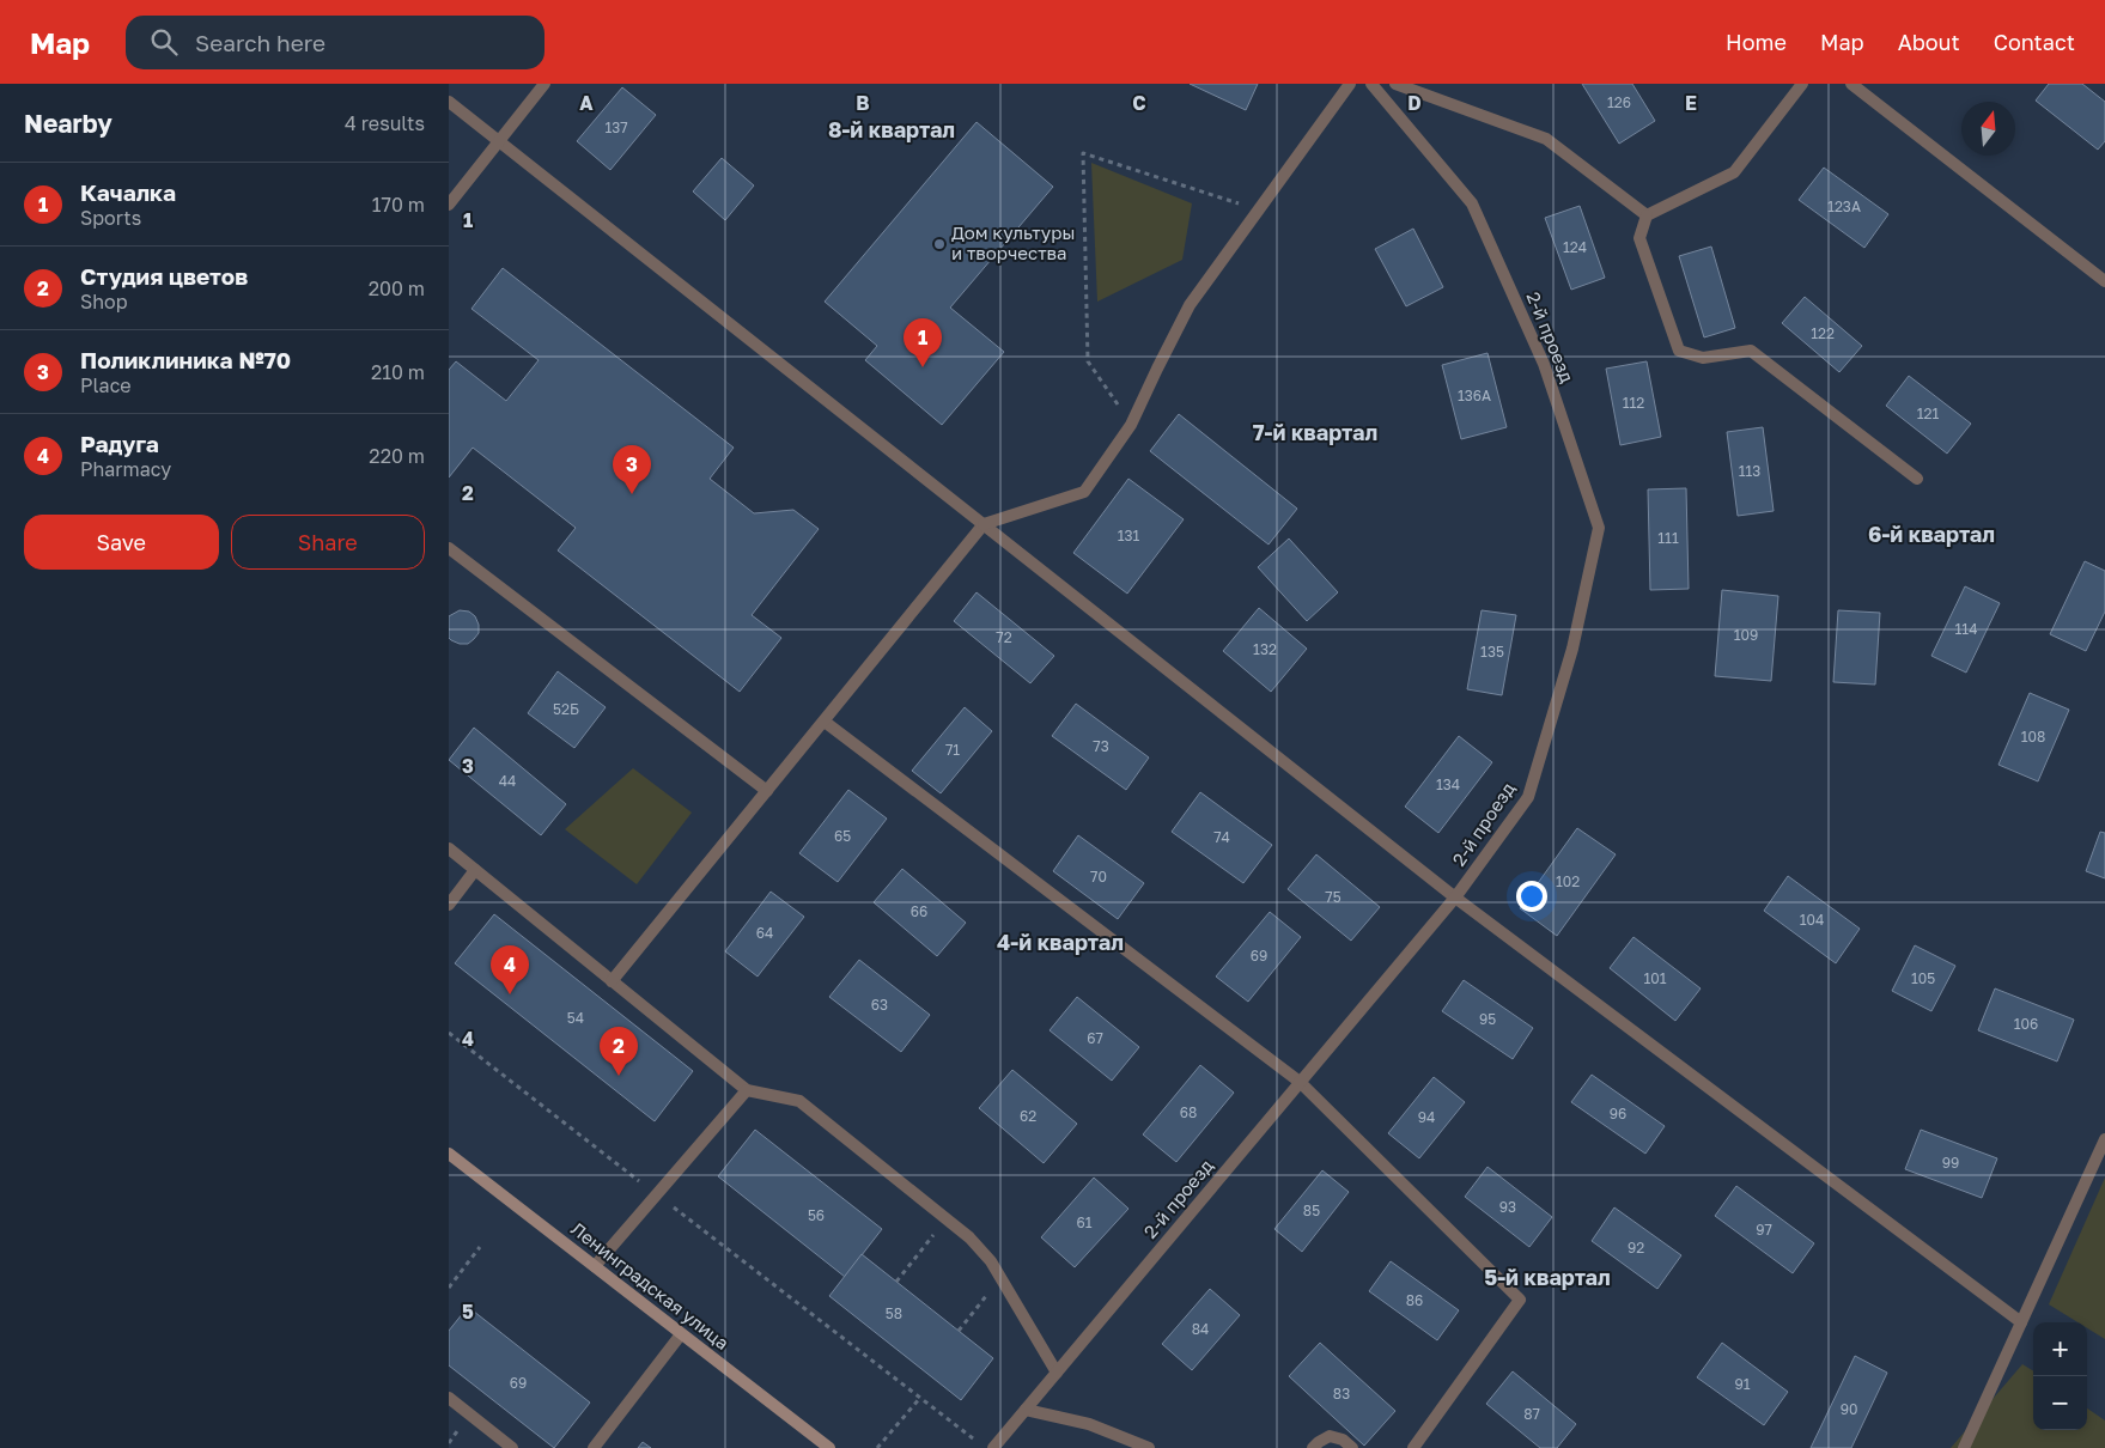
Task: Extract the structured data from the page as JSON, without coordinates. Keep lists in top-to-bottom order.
{
  "streets": {
    "main road": ["Ленинградская улица"],
    "street": ["2-й проезд"]
  },
  "districts": [
    "8-й квартал",
    "7-й квартал",
    "6-й квартал",
    "4-й квартал",
    "5-й квартал"
  ],
  "places": ["Дом культуры и творчества"],
  "house_numbers": [
    "126",
    "137",
    "123А",
    "124",
    "122",
    "136А",
    "112",
    "121",
    "113",
    "131",
    "111",
    "114",
    "109",
    "72",
    "132",
    "135",
    "52Б",
    "108",
    "73",
    "71",
    "44",
    "134",
    "65",
    "74",
    "70",
    "102",
    "75",
    "66",
    "104",
    "64",
    "69",
    "101",
    "105",
    "63",
    "54",
    "95",
    "106",
    "67",
    "68",
    "96",
    "62",
    "94",
    "99",
    "93",
    "85",
    "56",
    "61",
    "97",
    "92",
    "86",
    "58",
    "84",
    "69",
    "91",
    "83",
    "90",
    "87"
  ],
  "north": "top",
  "page": {
    "header": "Map",
    "search": "Search here",
    "nav": [
      "Home",
      "Map",
      "About",
      "Contact"
    ],
    "heading": ["Nearby", "4 results"],
    "list": [
      {
        "mark": "1",
        "name": "Качалка",
        "note": "Sports",
        "value": "170 m"
      },
      {
        "mark": "2",
        "name": "Студия цветов",
        "note": "Shop",
        "value": "200 m"
      },
      {
        "mark": "3",
        "name": "Поликлиника №70",
        "note": "Place",
        "value": "210 m"
      },
      {
        "mark": "4",
        "name": "Радуга",
        "note": "Pharmacy",
        "value": "220 m"
      }
    ],
    "pins": [
      "1",
      "3",
      "4",
      "2"
    ],
    "buttons": ["Save", "Share"],
    "map_buttons": ["+", "−"]
  },
  "grid": {
    "columns": [
      "A",
      "B",
      "C",
      "D",
      "E"
    ],
    "rows": [
      "1",
      "2",
      "3",
      "4",
      "5"
    ]
  }
}
